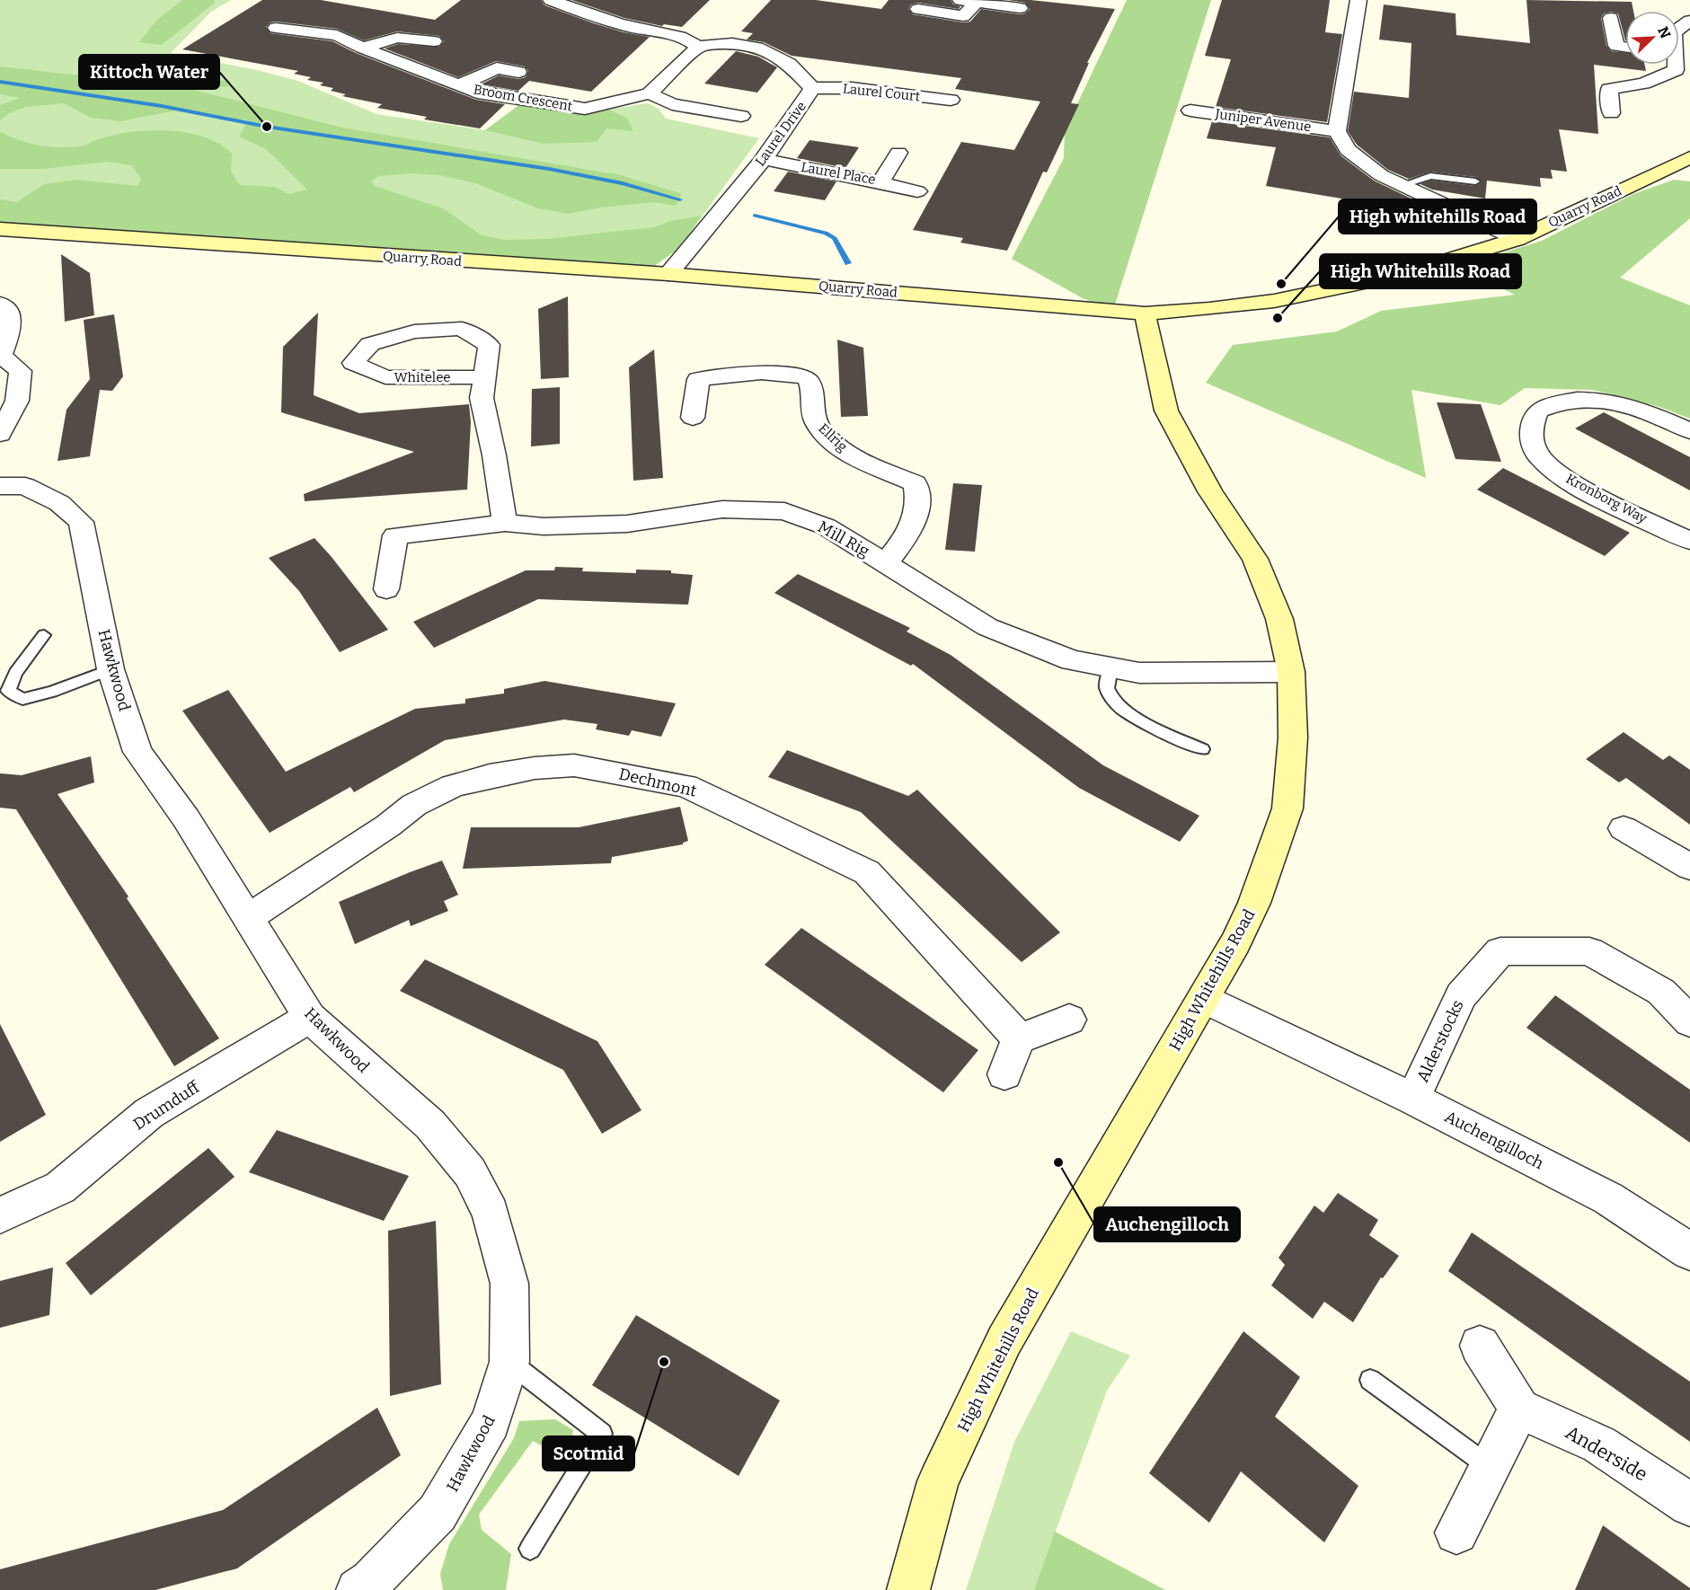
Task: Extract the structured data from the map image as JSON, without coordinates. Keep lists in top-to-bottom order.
{
  "streets": {
    "street": [
      "Laurel Court",
      "Broom Crescent",
      "Juniper Avenue",
      "Laurel Drive",
      "Laurel Place",
      "Quarry Road",
      "Whitelee",
      "Ellrig",
      "Kronborg Way",
      "Mill Rig",
      "Hawkwood",
      "Dechmont",
      "High Whitehills Road",
      "Alderstocks",
      "Drumduff",
      "Auchengilloch",
      "Anderside"
    ]
  },
  "crossings": [
    ["Laurel Court", "Laurel Drive"],
    ["Laurel Drive", "Laurel Place"],
    ["Laurel Drive", "Quarry Road"],
    ["Quarry Road", "High Whitehills Road"],
    ["Whitelee", "Mill Rig"],
    ["Ellrig", "Mill Rig"],
    ["Mill Rig", "High Whitehills Road"],
    ["Hawkwood", "Dechmont"],
    ["Hawkwood", "Drumduff"],
    ["High Whitehills Road", "Auchengilloch"],
    ["Alderstocks", "Auchengilloch"]
  ],
  "places": [
    "Kittoch Water",
    "High whitehills Road",
    "High Whitehills Road",
    "Auchengilloch",
    "Scotmid"
  ],
  "north": "top right"
}
